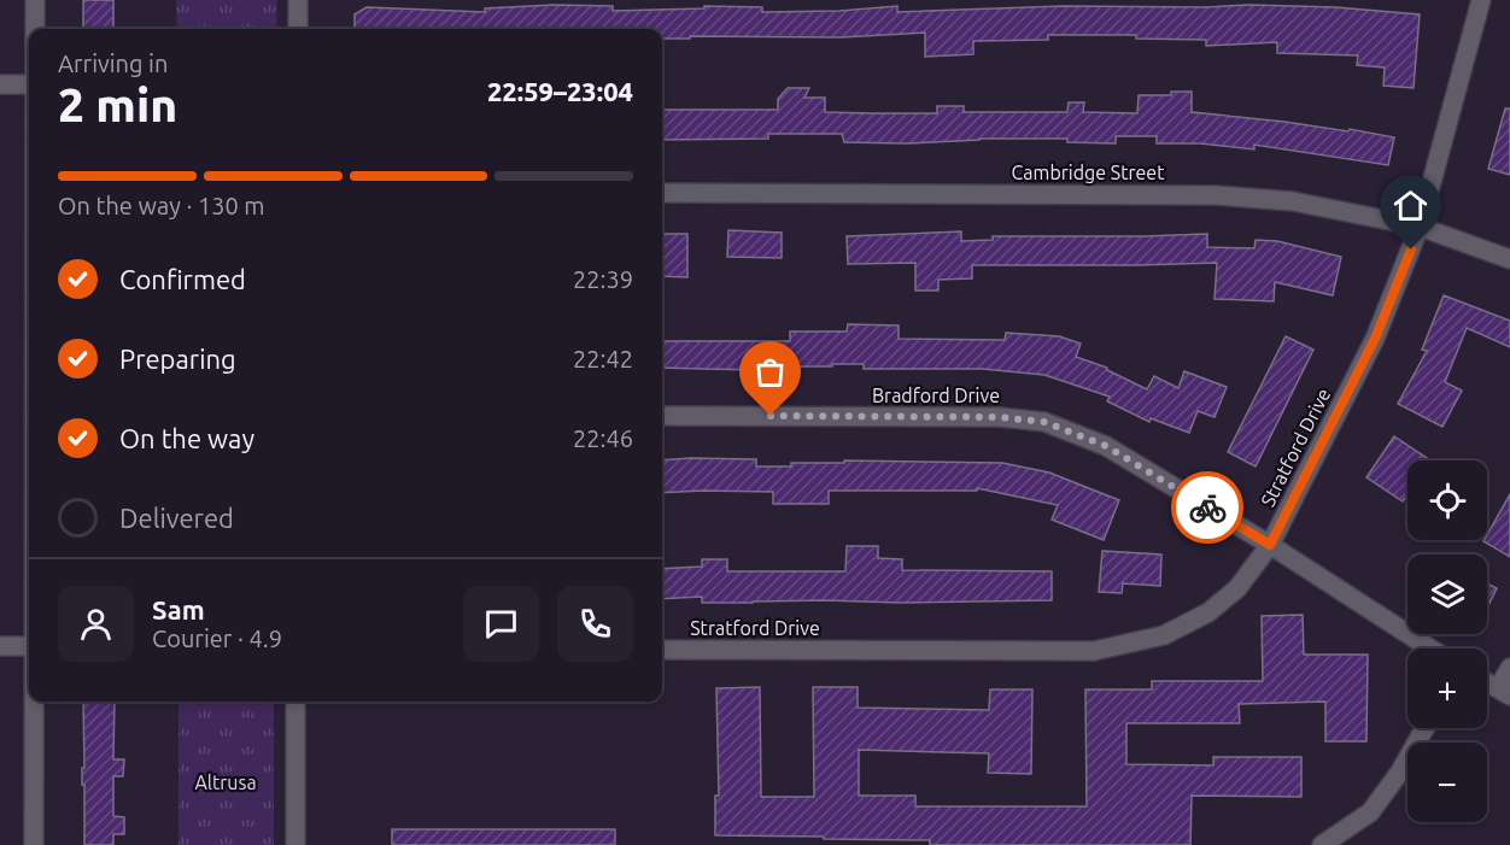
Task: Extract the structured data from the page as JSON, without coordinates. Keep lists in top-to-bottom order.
{
  "streets": {
    "street": ["Cambridge Street", "Bradford Drive", "Stratford Drive"]
  },
  "crossings": [
    ["Cambridge Street", "Stratford Drive"],
    ["Bradford Drive", "Stratford Drive"]
  ],
  "parks": ["Altrusa"],
  "page": {
    "heading": ["2 min", "Arriving in", "22:59–23:04"],
    "panel": ["Sam", "Courier · 4.9"],
    "bar": "On the way · 130 m",
    "list": [
      ["Confirmed", "22:39"],
      ["Preparing", "22:42"],
      ["On the way", "22:46"],
      "Delivered"
    ],
    "map_buttons": ["+", "−"]
  }
}
